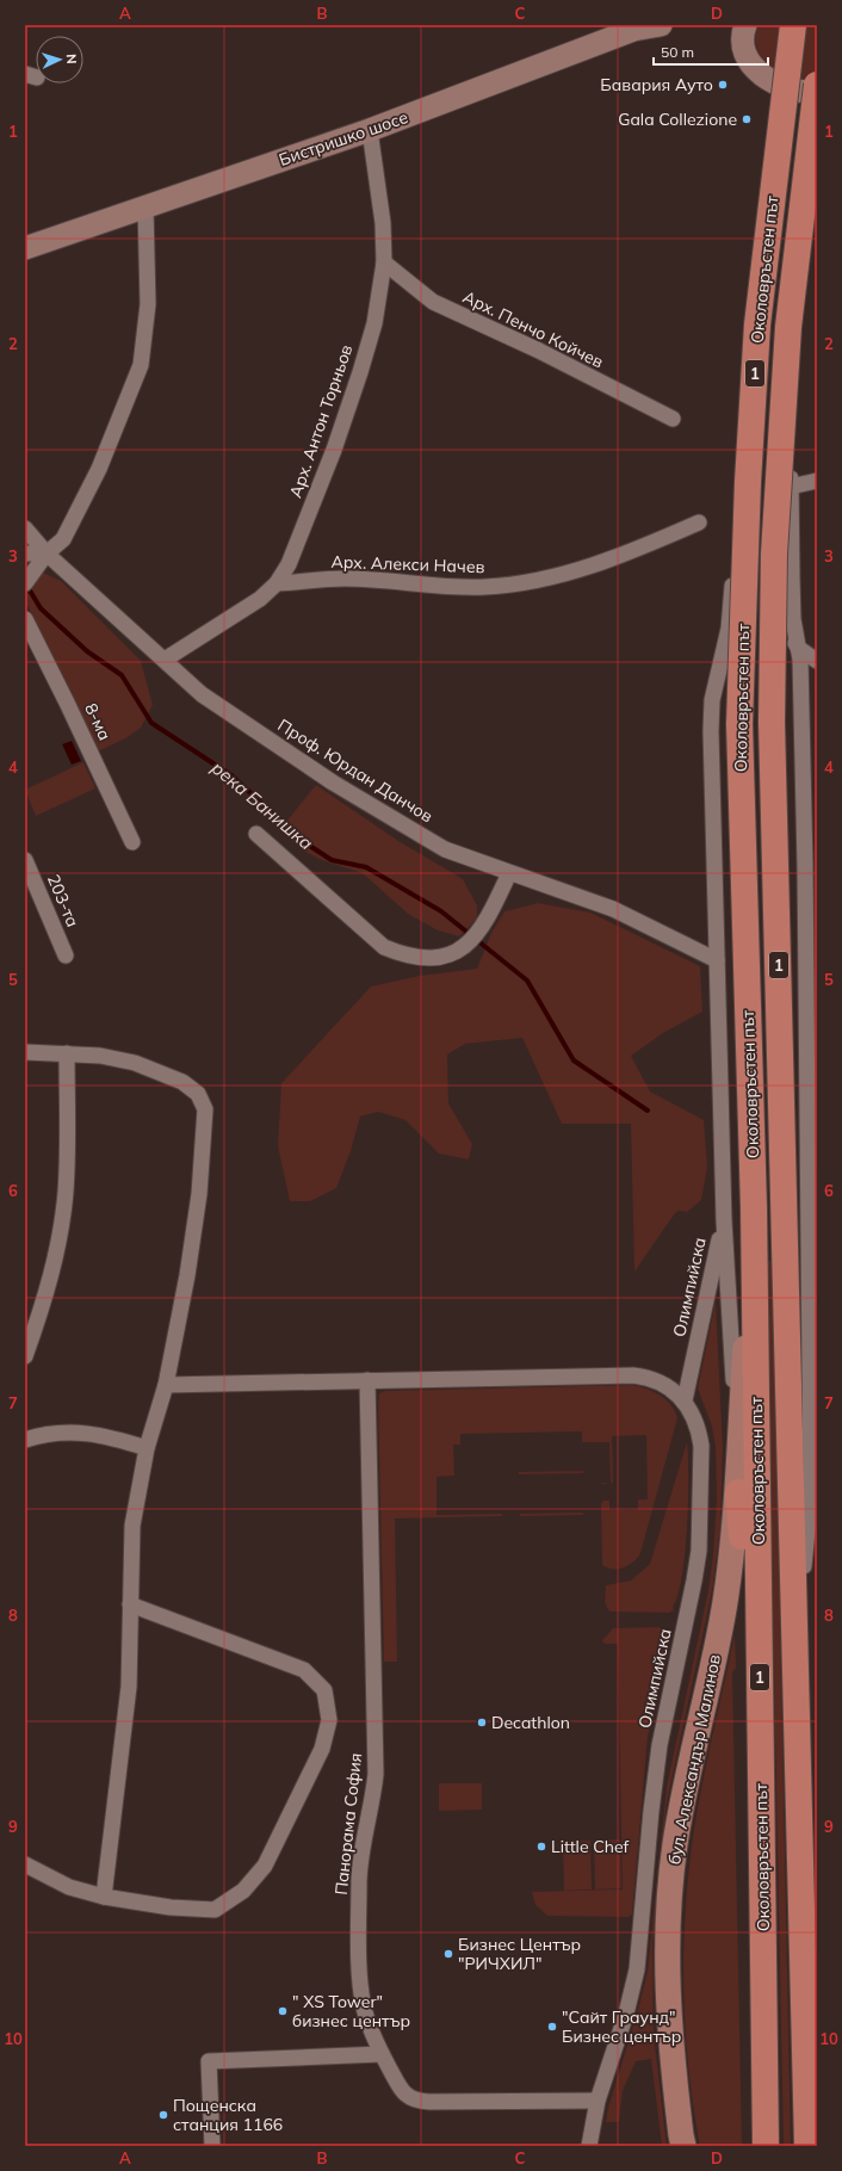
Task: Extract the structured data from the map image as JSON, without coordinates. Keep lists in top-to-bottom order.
{
  "streets": {
    "highway": ["Околовръстен път", "1"],
    "main road": ["бул. Александър Малинов"],
    "street": [
      "Бистришко шосе",
      "Арх. Пенчо Койчев",
      "Арх. Антон Торньов",
      "Арх. Алекси Начев",
      "8-ма",
      "Проф. Юрдан Данчов",
      "203-та",
      "Олимпийска",
      "Панорама София"
    ]
  },
  "crossings": [
    ["Бистришко шосе", "Арх. Антон Торньов"],
    ["Околовръстен път", "бул. Александър Малинов"],
    ["Арх. Пенчо Койчев", "Арх. Антон Торньов"],
    ["Арх. Антон Торньов", "Арх. Алекси Начев"],
    ["Арх. Антон Торньов", "Проф. Юрдан Данчов"],
    ["Олимпийска", "Панорама София"]
  ],
  "water": ["река Банишка"],
  "places": [
    "Бавария Ауто",
    "Gala Collezione",
    "Decathlon",
    "Little Chef",
    "Бизнес Център \"РИЧХИЛ\"",
    "\" XS Tower\" бизнес център",
    "\"Сайт Граунд\" Бизнес център",
    "Пощенска станция 1166"
  ],
  "scale_bar": "50 m",
  "north": "right",
  "grid": {
    "columns": [
      "A",
      "B",
      "C",
      "D"
    ],
    "rows": [
      "1",
      "2",
      "3",
      "4",
      "5",
      "6",
      "7",
      "8",
      "9",
      "10"
    ]
  }
}
